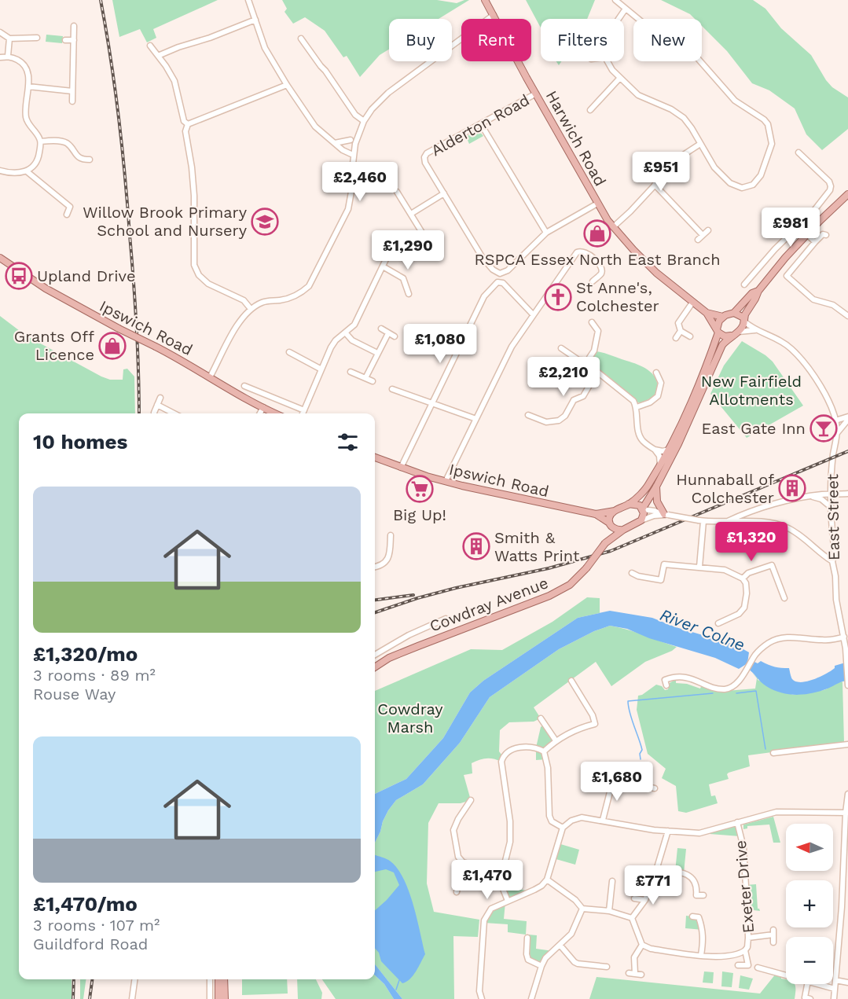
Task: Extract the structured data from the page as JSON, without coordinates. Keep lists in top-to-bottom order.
{
  "streets": {
    "main road": ["Harwich Road", "Ipswich Road", "Cowdray Avenue"],
    "street": ["Alderton Road", "East Street", "Exeter Drive"]
  },
  "crossings": [
    ["Alderton Road", "Harwich Road"],
    ["Ipswich Road", "Cowdray Avenue"]
  ],
  "water": ["River Colne"],
  "parks": ["New Fairfield Allotments", "Cowdray Marsh"],
  "places": {
    "school or university": ["Willow Brook Primary School and Nursery"],
    "shop": ["RSPCA Essex North East Branch", "Grants Off Licence"],
    "bus stop": ["Upland Drive"],
    "church": ["St Anne's, Colchester"],
    "bar": ["East Gate Inn"],
    "building": ["Hunnaball of Colchester", "Smith & Watts Print"],
    "supermarket": ["Big Up!"]
  },
  "north": "left",
  "page": {
    "chip": [
      "Buy",
      "Rent",
      "Filters",
      "New"
    ],
    "price": [
      "£951",
      "£2,460",
      "£981",
      "£1,290",
      "£1,080",
      "£2,210",
      "£1,320",
      "£1,680",
      "£1,470",
      "£771"
    ],
    "heading": "10 homes",
    "list": [
      {
        "name": "£1,320/mo",
        "note": "3 rooms · 89 m² · Rouse Way"
      },
      {
        "name": "£1,470/mo",
        "note": "3 rooms · 107 m² · Guildford Road"
      }
    ],
    "map_buttons": ["+", "−"]
  }
}
